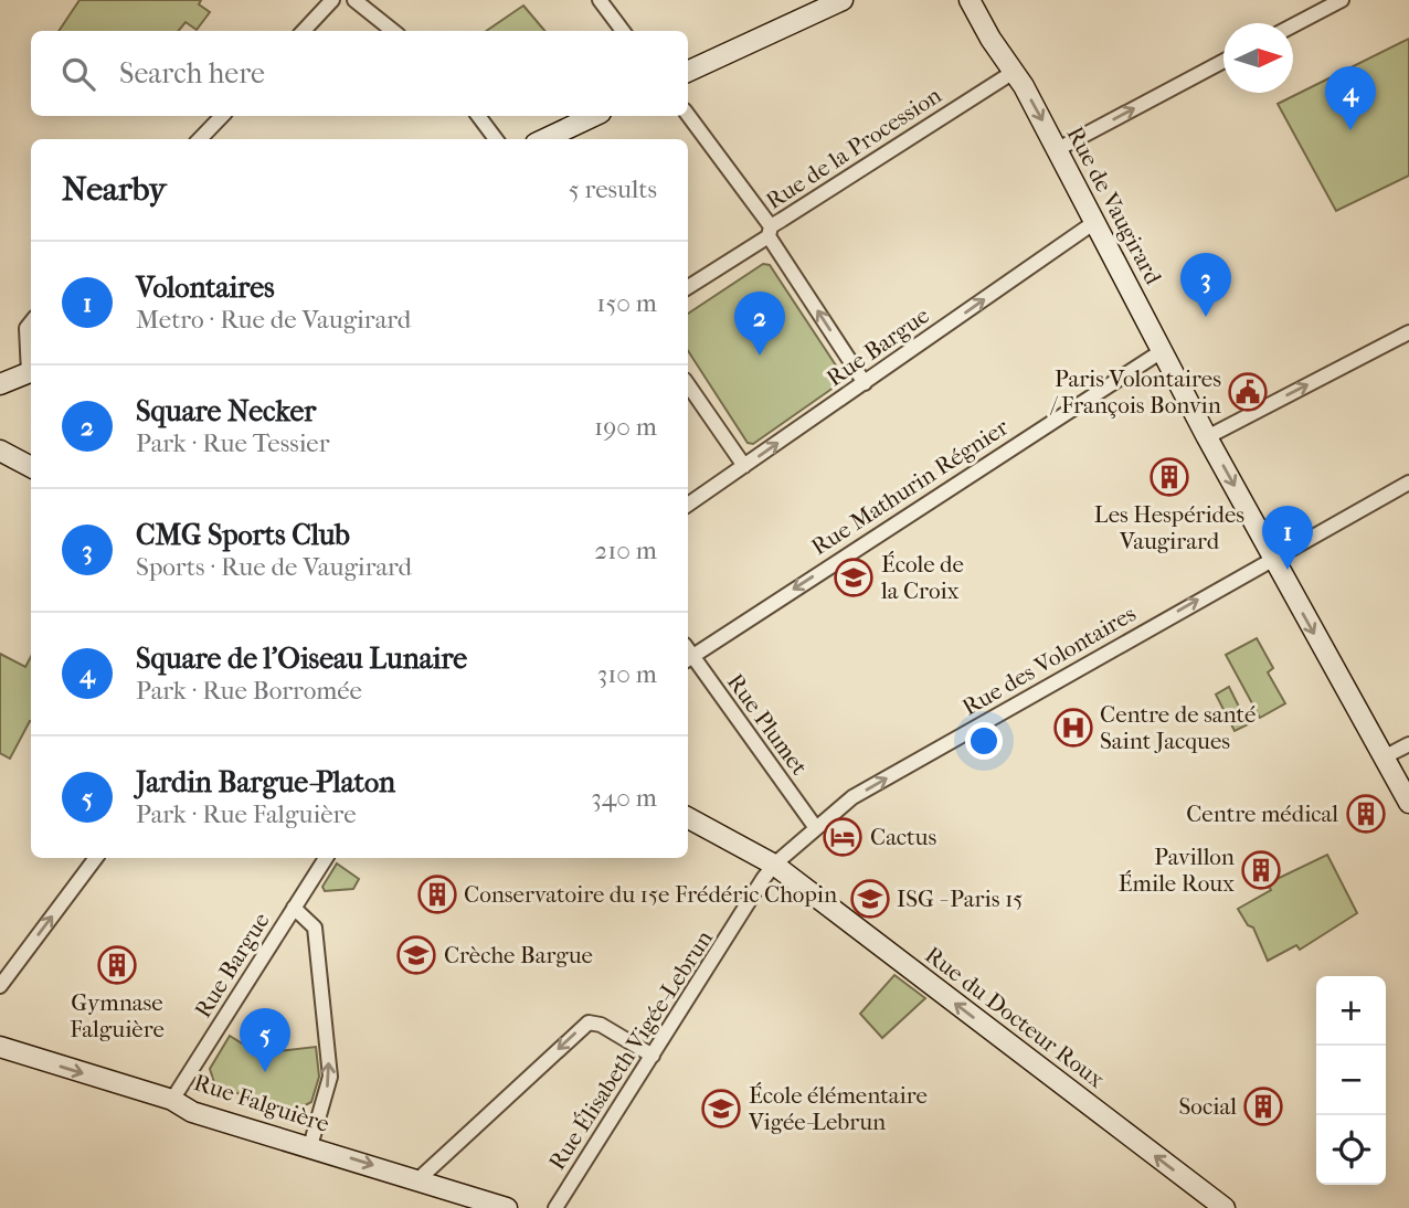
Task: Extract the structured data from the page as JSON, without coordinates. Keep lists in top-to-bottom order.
{
  "streets": {
    "street": [
      "Rue de la Procession",
      "Rue de Vaugirard",
      "Rue Bargue",
      "Rue Mathurin Régnier",
      "Rue des Volontaires",
      "Rue Plumet",
      "Rue du Docteur Roux",
      "Rue Élisabeth Vigée-Lebrun",
      "Rue Falguière"
    ]
  },
  "crossings": [
    ["Rue de la Procession", "Rue de Vaugirard"],
    ["Rue de Vaugirard", "Rue Bargue"],
    ["Rue de Vaugirard", "Rue Mathurin Régnier"],
    ["Rue de Vaugirard", "Rue des Volontaires"],
    ["Rue Bargue", "Rue Falguière"],
    ["Rue des Volontaires", "Rue Plumet"],
    ["Rue des Volontaires", "Rue du Docteur Roux"],
    ["Rue des Volontaires", "Rue Élisabeth Vigée-Lebrun"]
  ],
  "one_way": [
    "Rue de Vaugirard",
    "Rue Bargue",
    "Rue Mathurin Régnier",
    "Rue des Volontaires",
    "Rue du Docteur Roux",
    "Rue Falguière"
  ],
  "places": {
    "public building": ["Paris Volontaires / François Bonvin"],
    "building": [
      "Les Hespérides Vaugirard",
      "Centre médical",
      "Pavillon Émile Roux",
      "Conservatoire du 15e Frédéric Chopin",
      "Gymnase Falguière",
      "Social"
    ],
    "school or university": [
      "École de la Croix",
      "ISG - Paris 15",
      "Crèche Bargue",
      "École élémentaire Vigée-Lebrun"
    ],
    "hospital": ["Centre de santé Saint Jacques"],
    "hotel": ["Cactus"]
  },
  "north": "right",
  "page": {
    "search": "Search here",
    "pins": [
      "4",
      "3",
      "2",
      "1",
      "5"
    ],
    "heading": ["Nearby", "5 results"],
    "list": [
      {
        "mark": "1",
        "name": "Volontaires",
        "note": "Metro · Rue de Vaugirard",
        "value": "150 m"
      },
      {
        "mark": "2",
        "name": "Square Necker",
        "note": "Park · Rue Tessier",
        "value": "190 m"
      },
      {
        "mark": "3",
        "name": "CMG Sports Club",
        "note": "Sports · Rue de Vaugirard",
        "value": "210 m"
      },
      {
        "mark": "4",
        "name": "Square de l'Oiseau Lunaire",
        "note": "Park · Rue Borromée",
        "value": "310 m"
      },
      {
        "mark": "5",
        "name": "Jardin Bargue-Platon",
        "note": "Park · Rue Falguière",
        "value": "340 m"
      }
    ],
    "map_buttons": ["+", "−"]
  }
}
